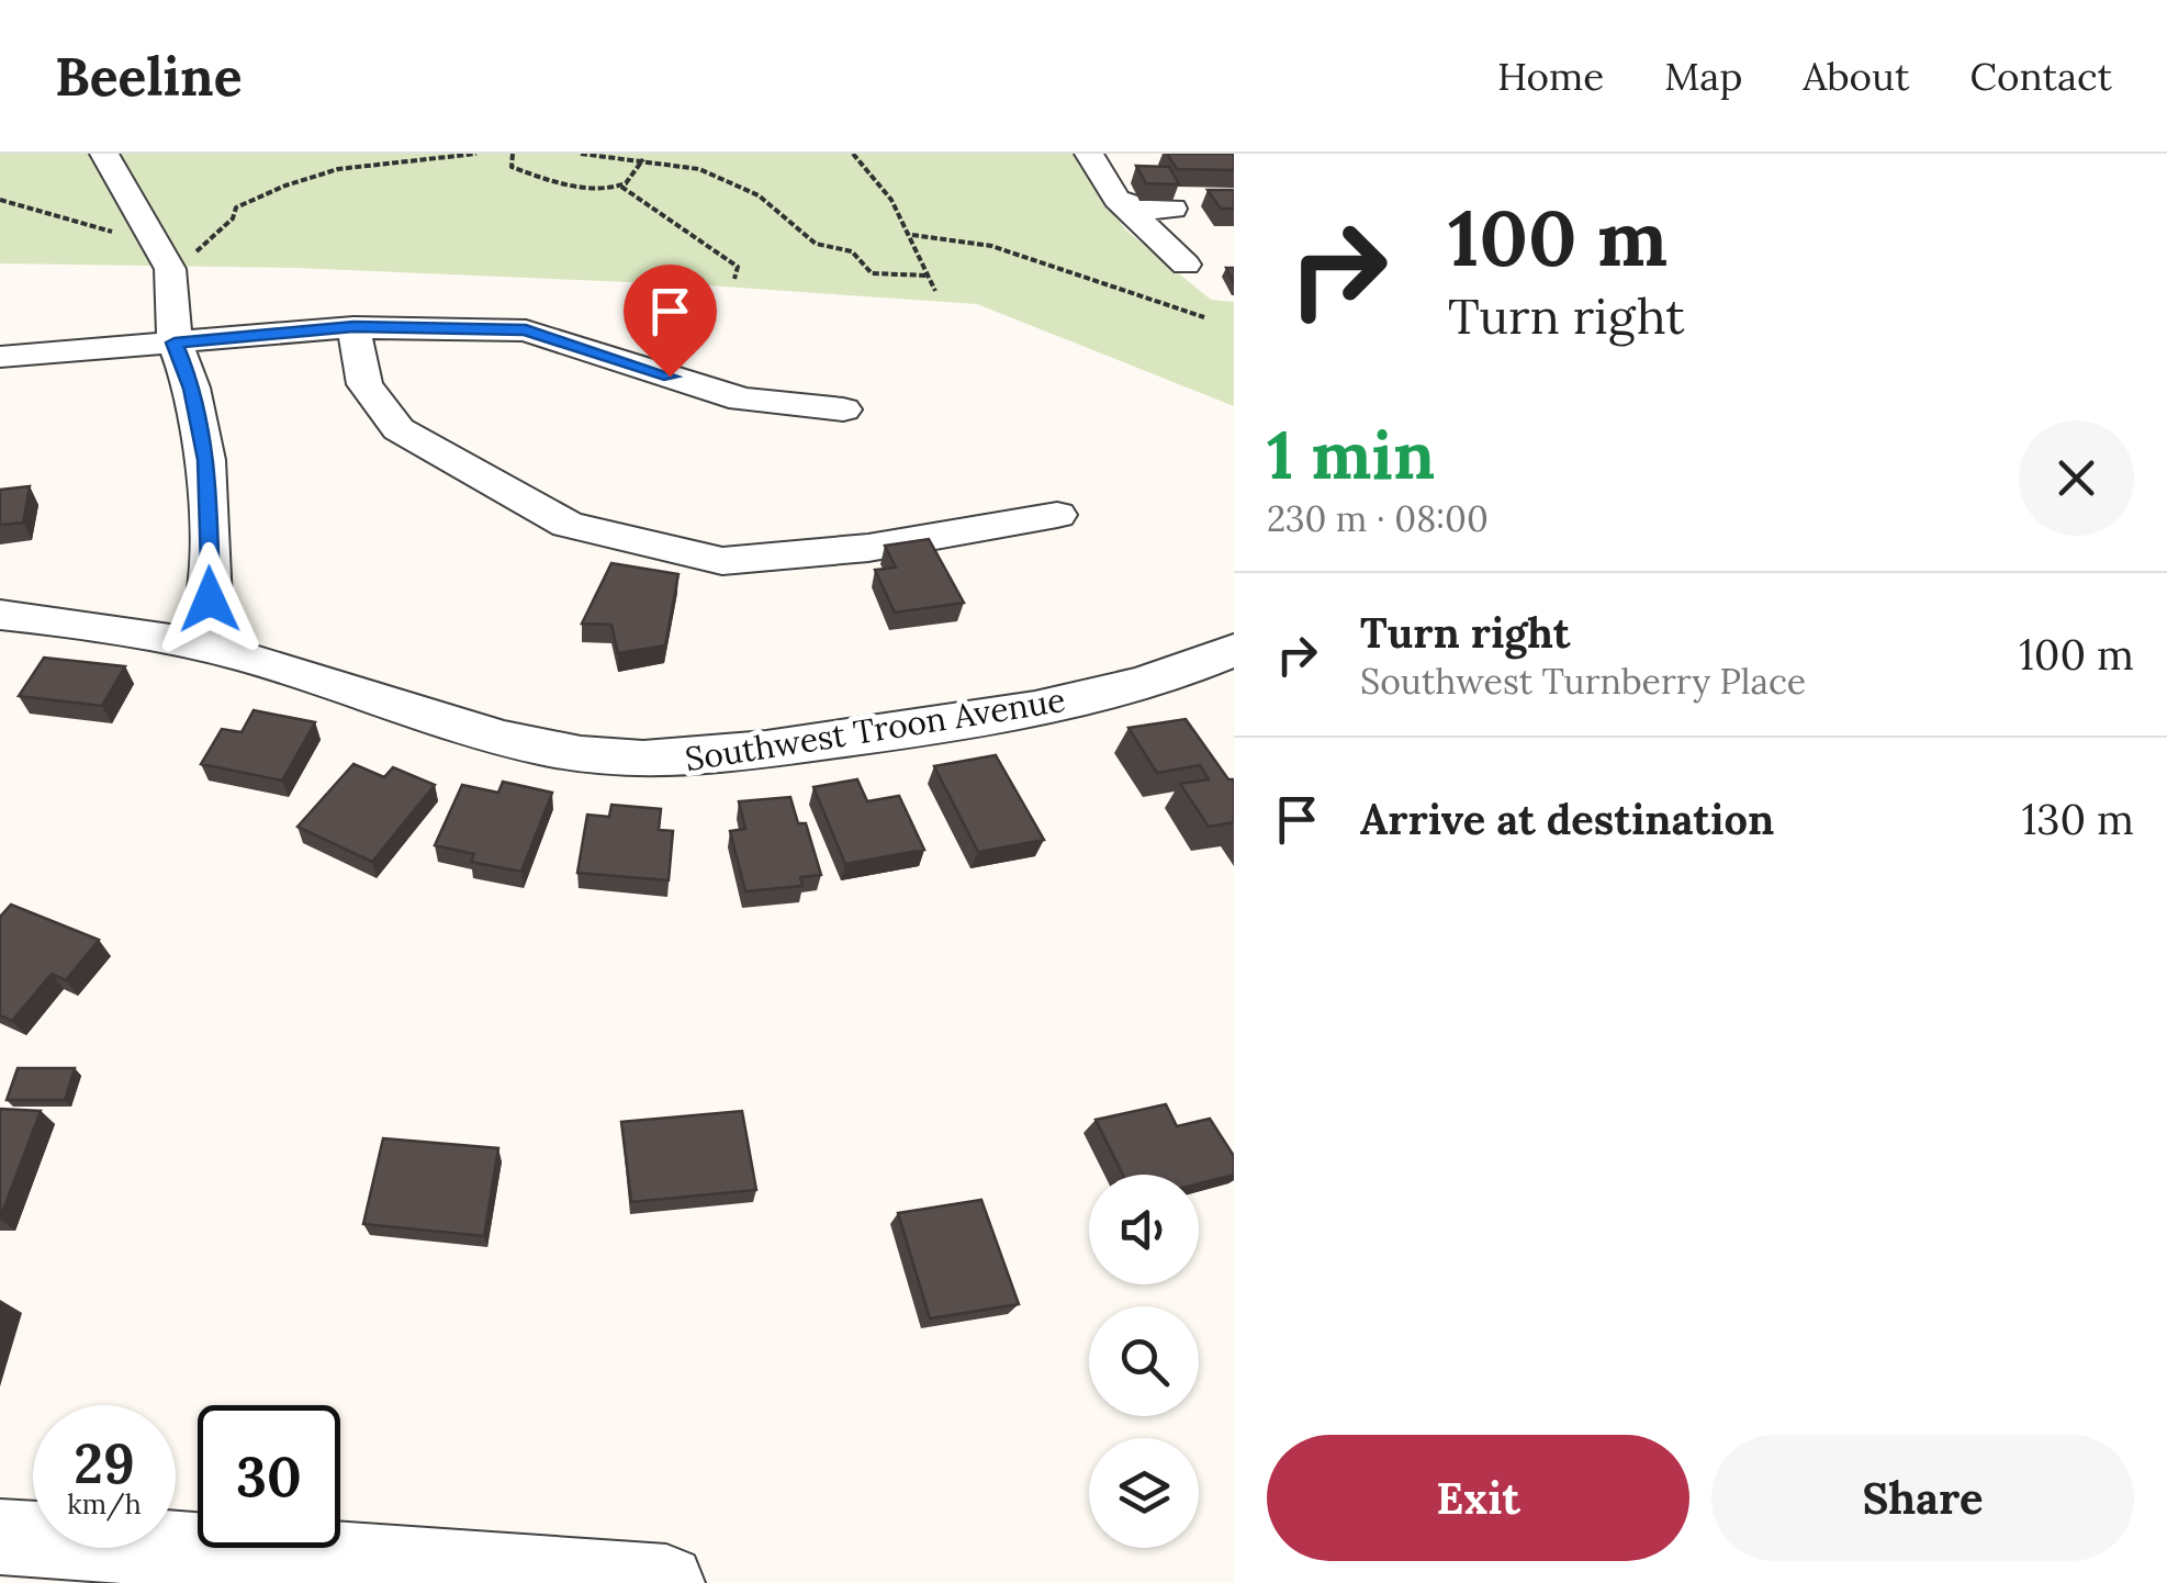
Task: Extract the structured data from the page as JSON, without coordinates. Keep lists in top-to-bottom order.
{
  "streets": {
    "street": ["Southwest Troon Avenue"]
  },
  "page": {
    "header": "Beeline",
    "nav": [
      "Home",
      "Map",
      "About",
      "Contact"
    ],
    "turn": ["100 m", "Turn right"],
    "heading": ["1 min", "230 m · 08:00"],
    "list": [
      {
        "name": "Turn right",
        "note": "Southwest Turnberry Place",
        "value": "100 m"
      },
      {
        "name": "Arrive at destination",
        "value": "130 m"
      }
    ],
    "speed": "29 km/h",
    "limit": "30",
    "buttons": ["Exit", "Share"]
  }
}
